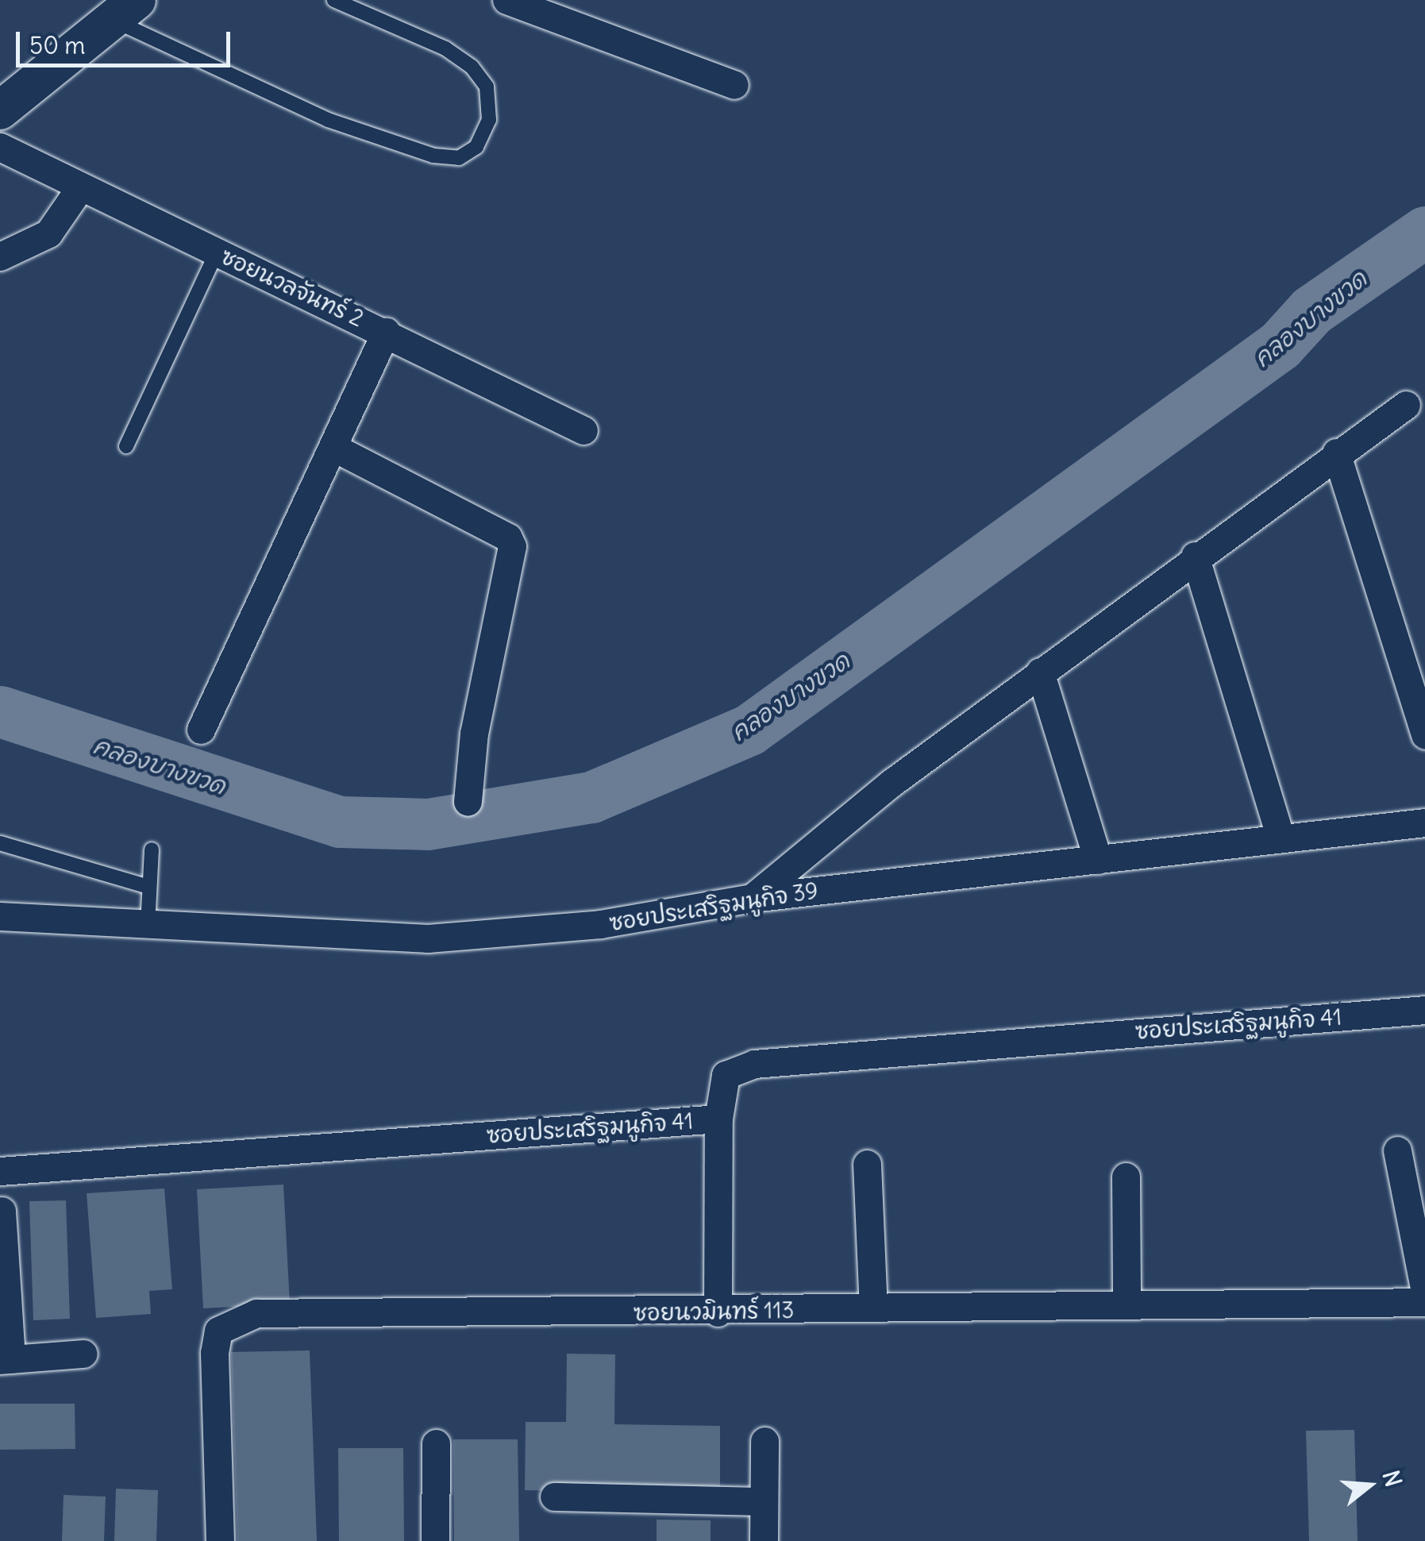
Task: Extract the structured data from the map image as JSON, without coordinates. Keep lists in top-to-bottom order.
{
  "streets": {
    "street": [
      "ซอยนวลจันทร์ 2",
      "ซอยประเสริฐมนูกิจ 39",
      "ซอยประเสริฐมนูกิจ 41",
      "ซอยนวมินทร์ 113"
    ]
  },
  "water": ["คลองบางขวด"],
  "scale_bar": "50 m",
  "north": "right"
}
